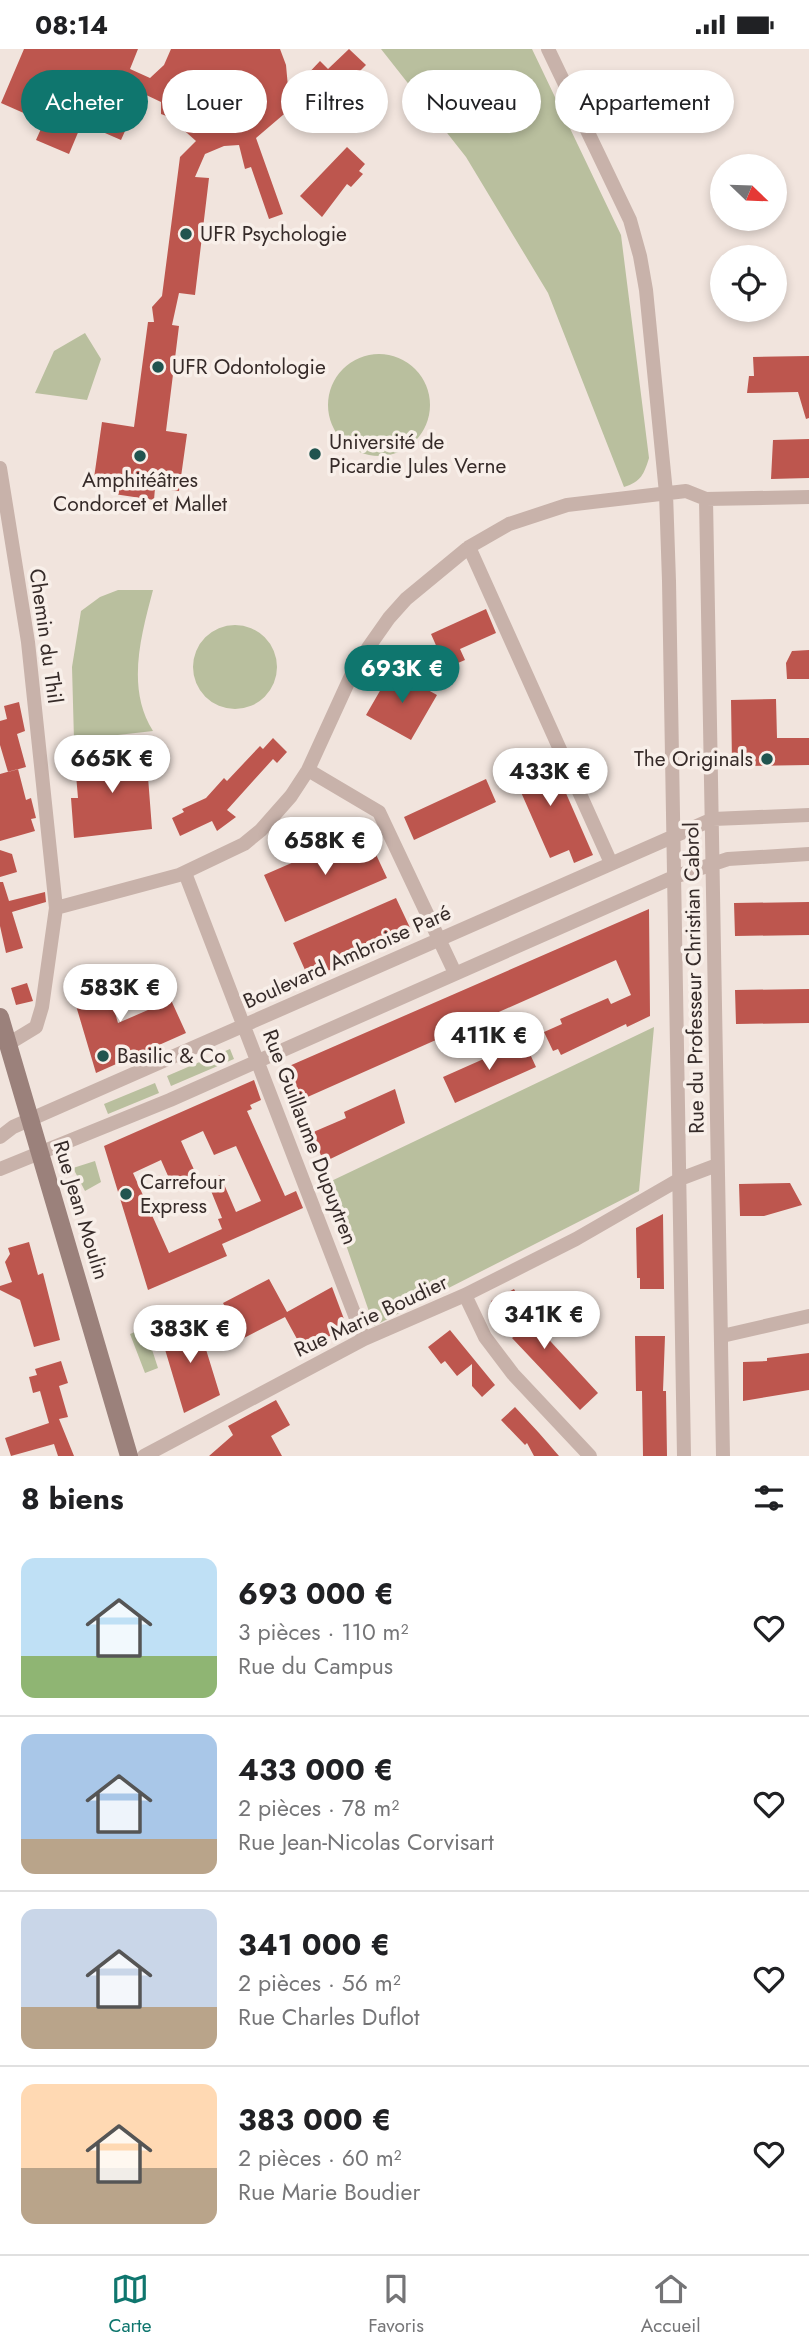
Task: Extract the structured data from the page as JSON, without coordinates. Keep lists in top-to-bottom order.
{
  "streets": {
    "main road": ["Rue Jean Moulin"],
    "street": [
      "Chemin du Thil",
      "Boulevard Ambroise Paré",
      "Rue du Professeur Christian Cabrol",
      "Rue Guillaume Dupuytren",
      "Rue Marie Boudier"
    ]
  },
  "crossings": [
    ["Chemin du Thil", "Rue Jean Moulin"],
    ["Boulevard Ambroise Paré", "Rue du Professeur Christian Cabrol"],
    ["Boulevard Ambroise Paré", "Rue Guillaume Dupuytren"],
    ["Boulevard Ambroise Paré", "Rue Jean Moulin"],
    ["Rue du Professeur Christian Cabrol", "Rue Marie Boudier"],
    ["Rue Guillaume Dupuytren", "Rue Marie Boudier"]
  ],
  "places": [
    "UFR Psychologie",
    "UFR Odontologie",
    "Université de Picardie Jules Verne",
    "Amphitéâtres Condorcet et Mallet",
    "The Originals",
    "Basilic & Co",
    "Carrefour Express"
  ],
  "north": "bottom right",
  "page": {
    "status": "08:14",
    "chip": [
      "Acheter",
      "Louer",
      "Filtres",
      "Nouveau",
      "Appartement"
    ],
    "price": [
      "693K €",
      "665K €",
      "433K €",
      "658K €",
      "583K €",
      "411K €",
      "341K €",
      "383K €"
    ],
    "heading": "8 biens",
    "list": [
      {
        "name": "693 000 €",
        "note": "3 pièces · 110 m² · Rue du Campus"
      },
      {
        "name": "433 000 €",
        "note": "2 pièces · 78 m² · Rue Jean-Nicolas Corvisart"
      },
      {
        "name": "341 000 €",
        "note": "2 pièces · 56 m² · Rue Charles Duflot"
      },
      {
        "name": "383 000 €",
        "note": "2 pièces · 60 m² · Rue Marie Boudier"
      }
    ],
    "tabs": ["Carte", "Favoris", "Accueil"]
  }
}
